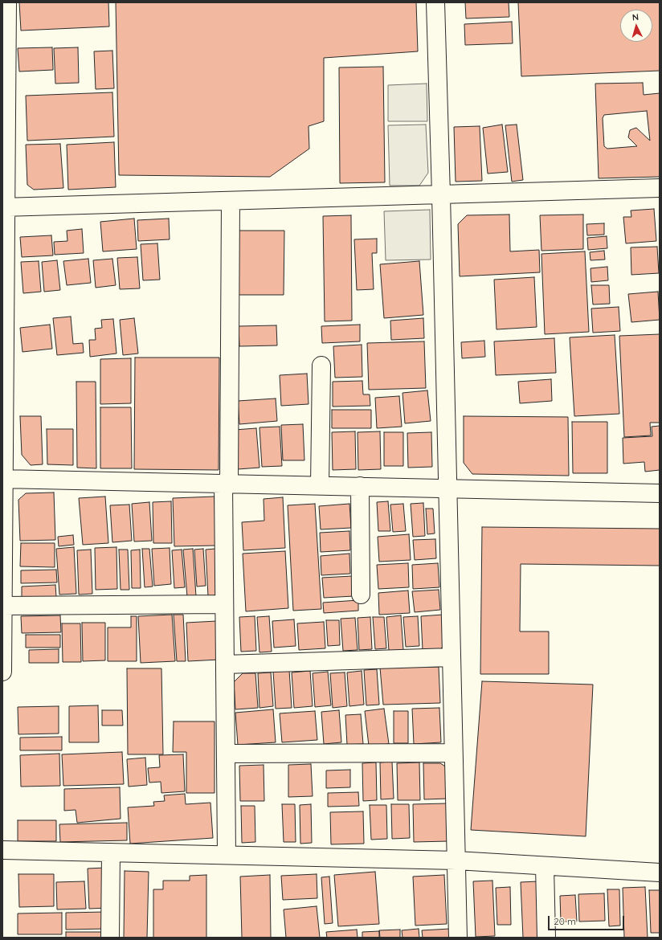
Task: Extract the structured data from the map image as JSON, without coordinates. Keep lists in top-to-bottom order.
{
  "scale_bar": "20 m",
  "north": "top"
}
